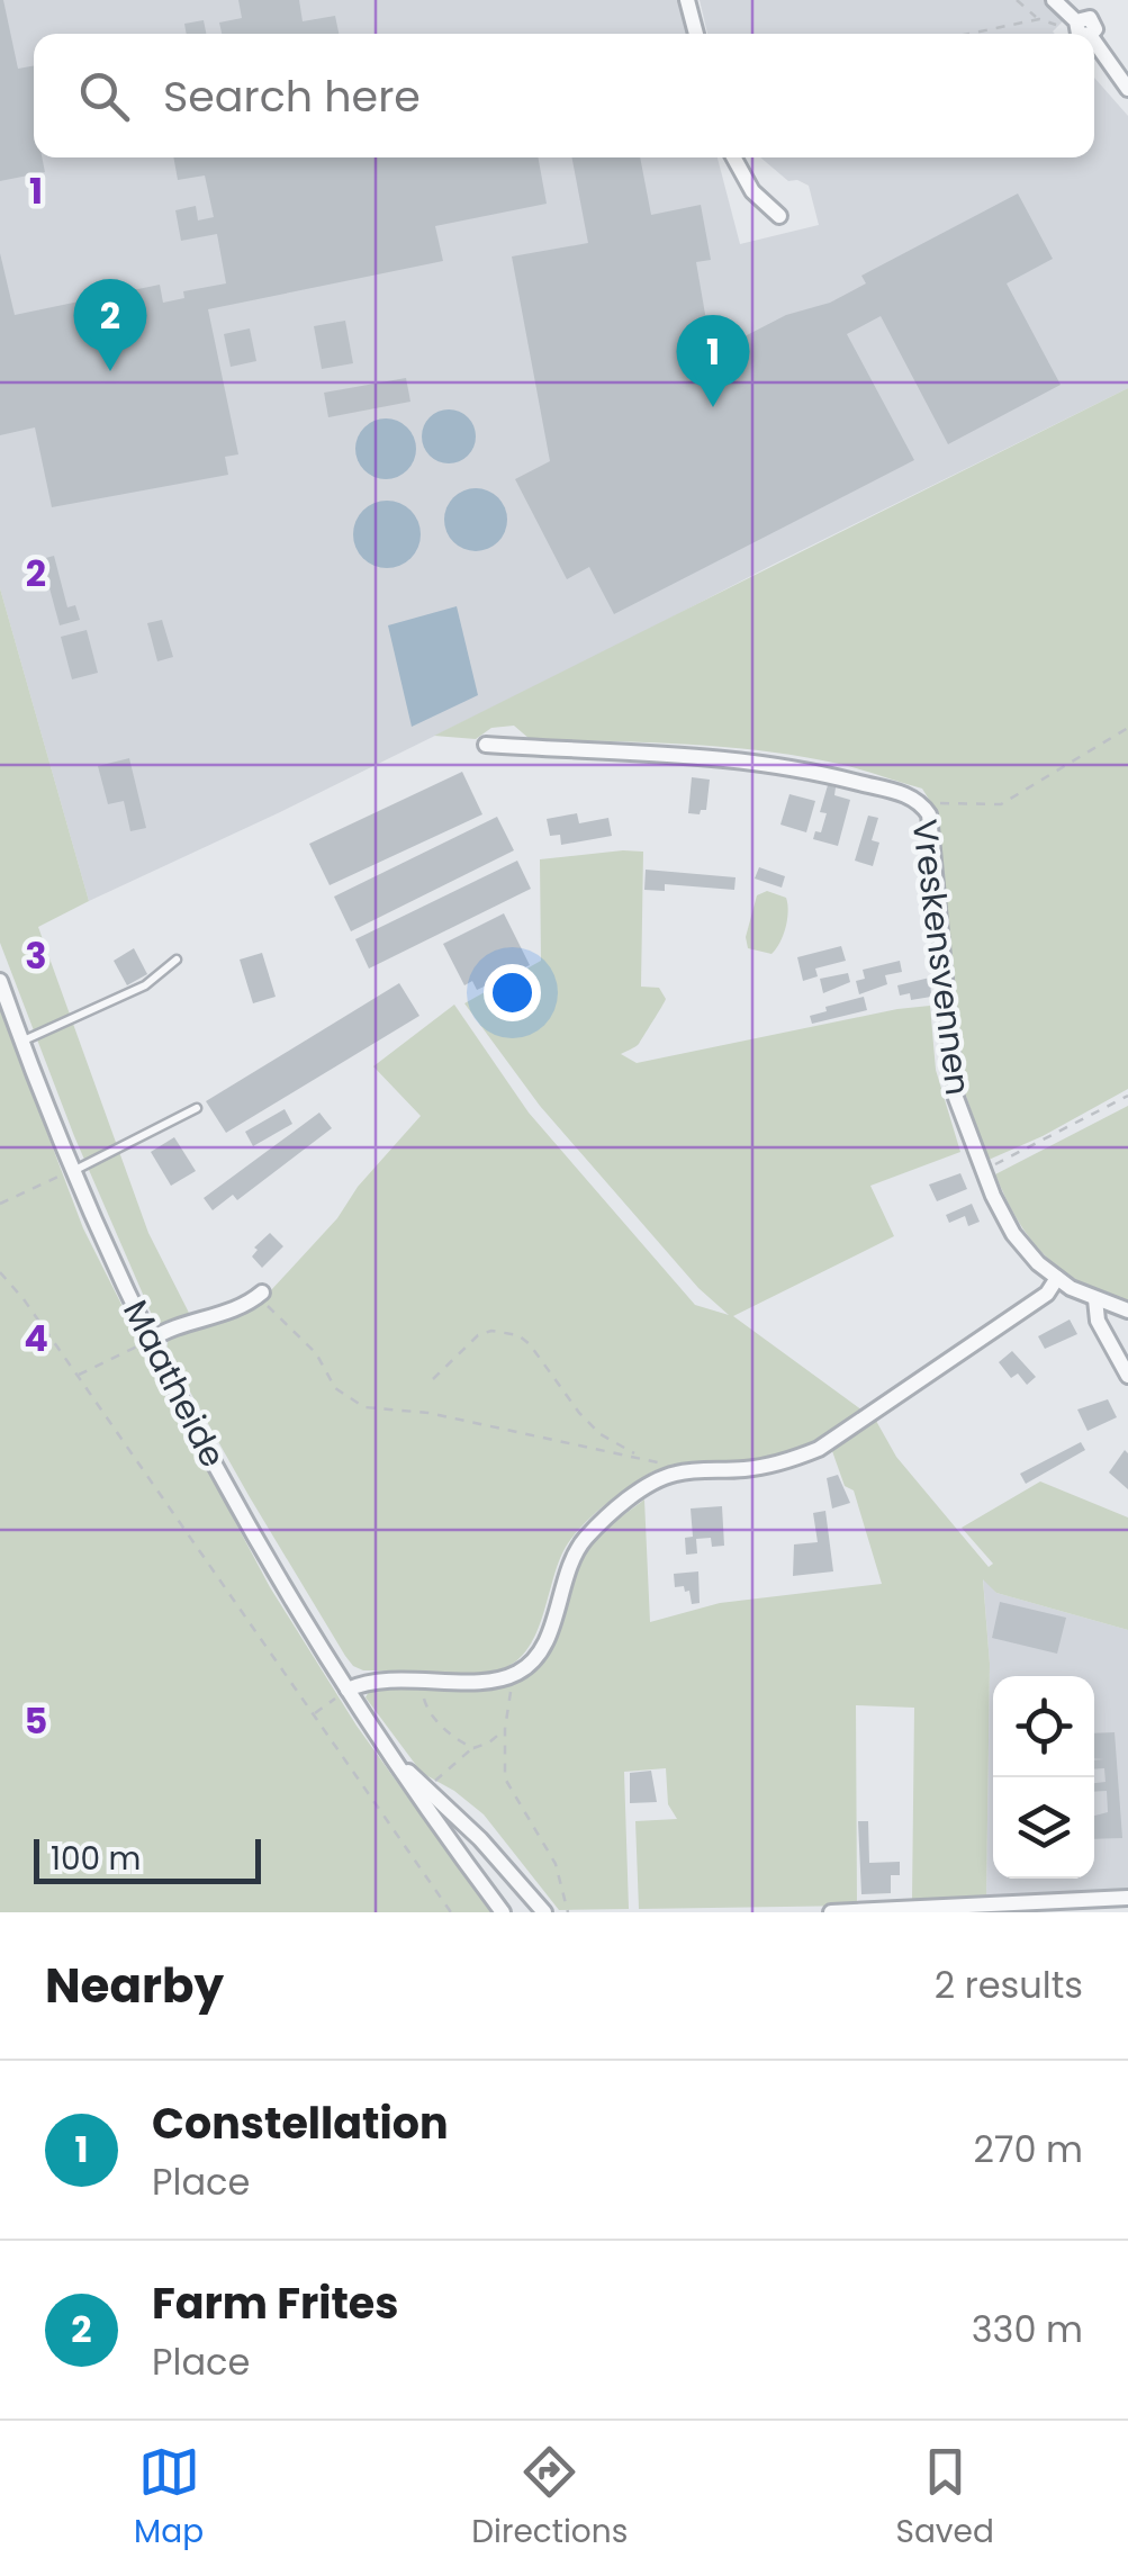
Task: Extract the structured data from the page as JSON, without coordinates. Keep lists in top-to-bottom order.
{
  "streets": {
    "street": ["Vreskensvennen", "Maatheide"]
  },
  "scale_bar": "100 m",
  "page": {
    "search": "Search here",
    "pins": ["2", "1"],
    "scale": "100 m",
    "heading": ["Nearby", "2 results"],
    "list": [
      {
        "mark": "1",
        "name": "Constellation",
        "note": "Place",
        "value": "270 m"
      },
      {
        "mark": "2",
        "name": "Farm Frites",
        "note": "Place",
        "value": "330 m"
      }
    ],
    "nav": ["Map", "Directions", "Saved"]
  },
  "grid": {
    "rows": [
      "1",
      "2",
      "3",
      "4",
      "5"
    ]
  }
}
